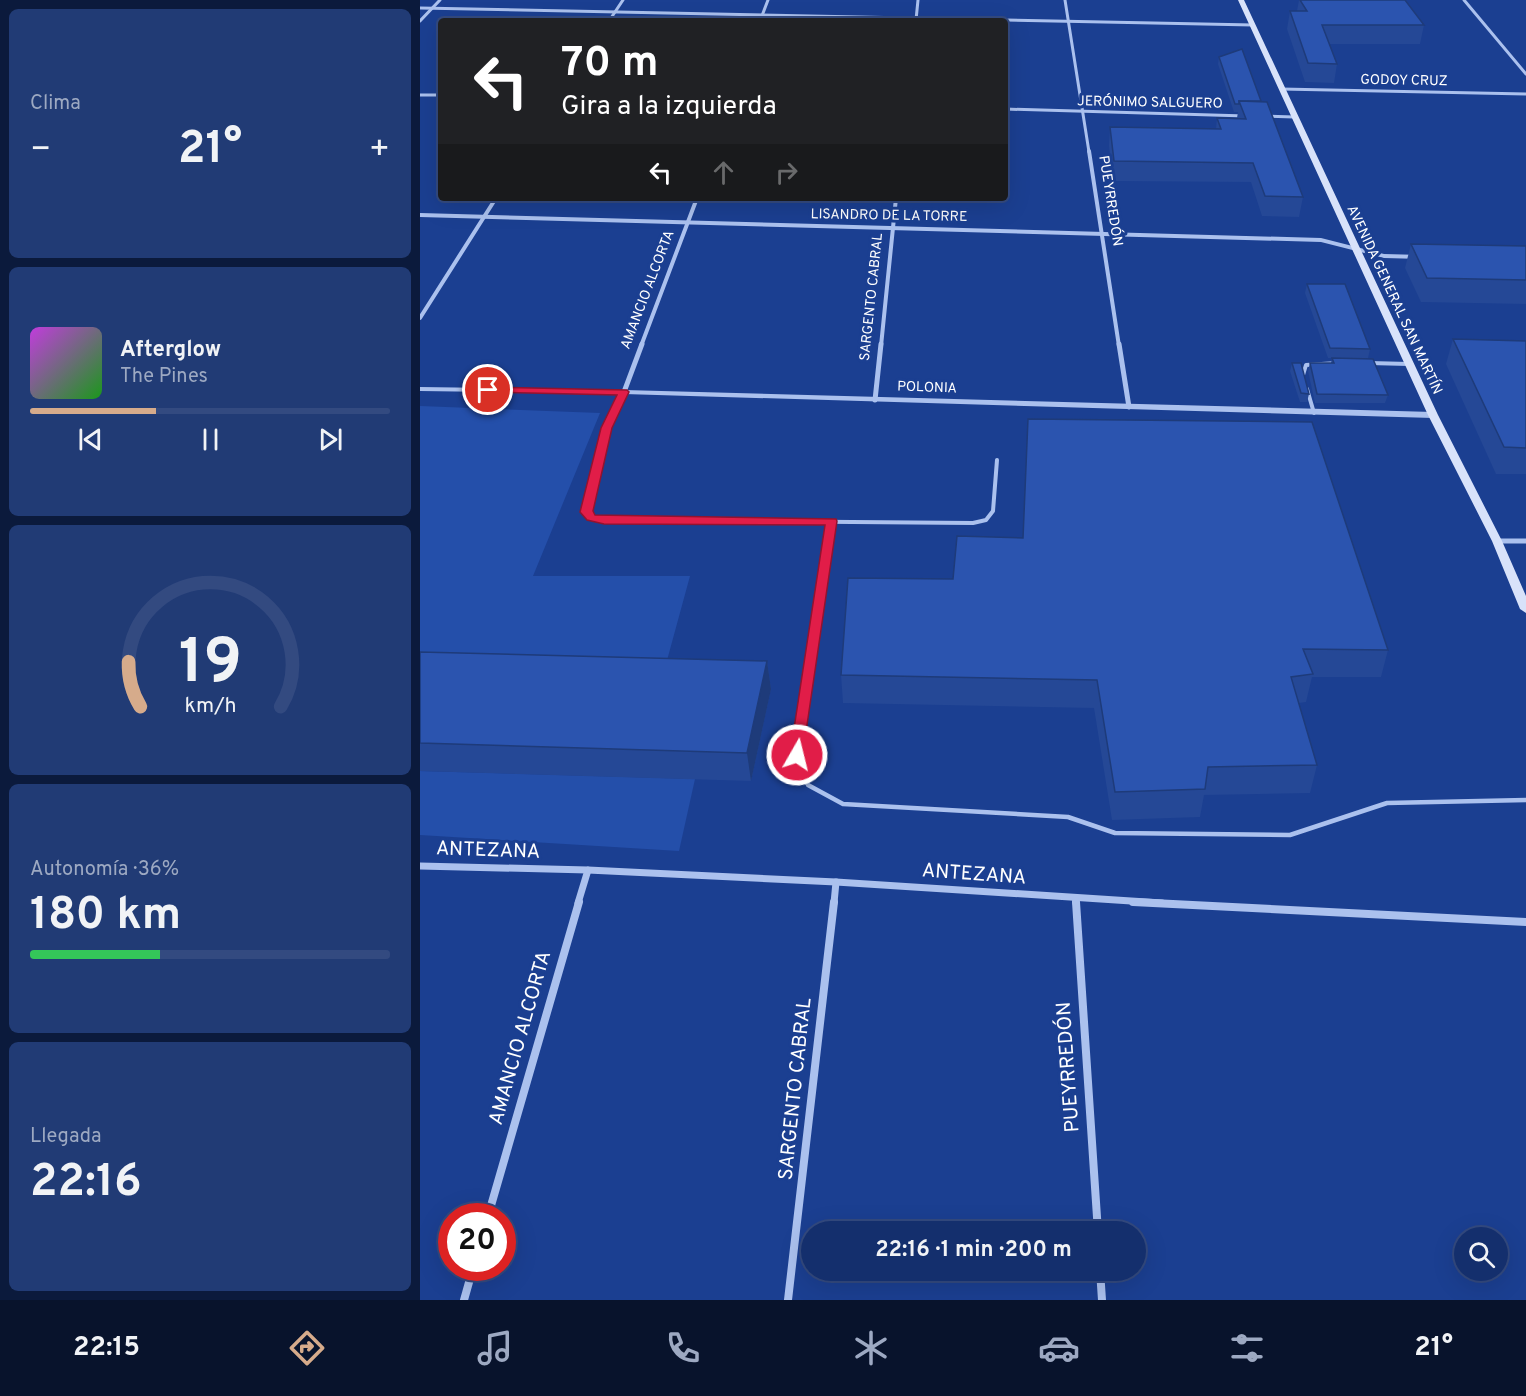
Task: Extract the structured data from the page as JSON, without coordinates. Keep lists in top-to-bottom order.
{
  "streets": {
    "main road": ["AVENIDA GENERAL SAN MARTÍN"],
    "street": [
      "GODOY CRUZ",
      "JERÓNIMO SALGUERO",
      "PUEYRREDÓN",
      "LISANDRO DE LA TORRE",
      "AMANCIO ALCORTA",
      "SARGENTO CABRAL",
      "POLONIA",
      "ANTEZANA"
    ]
  },
  "crossings": [
    ["GODOY CRUZ", "AVENIDA GENERAL SAN MARTÍN"],
    ["JERÓNIMO SALGUERO", "PUEYRREDÓN"],
    ["PUEYRREDÓN", "LISANDRO DE LA TORRE"],
    ["PUEYRREDÓN", "POLONIA"],
    ["PUEYRREDÓN", "ANTEZANA"],
    ["LISANDRO DE LA TORRE", "AMANCIO ALCORTA"],
    ["LISANDRO DE LA TORRE", "SARGENTO CABRAL"],
    ["LISANDRO DE LA TORRE", "AVENIDA GENERAL SAN MARTÍN"],
    ["AMANCIO ALCORTA", "POLONIA"],
    ["AMANCIO ALCORTA", "ANTEZANA"],
    ["SARGENTO CABRAL", "POLONIA"],
    ["SARGENTO CABRAL", "ANTEZANA"],
    ["AVENIDA GENERAL SAN MARTÍN", "POLONIA"]
  ],
  "page": {
    "tile": [
      "Clima",
      ["Autonomía · 36%", "180 km"],
      ["Llegada", "22:16"]
    ],
    "turn": ["70 m", "Gira a la izquierda"],
    "heat": ["−", "21°", "+"],
    "song": ["Afterglow", "The Pines"],
    "limit": "20",
    "trip": "22:16 · 1 min · 200 m",
    "tabs": ["22:15", "21°"],
    "gauge": ["19", "km/h"]
  }
}
